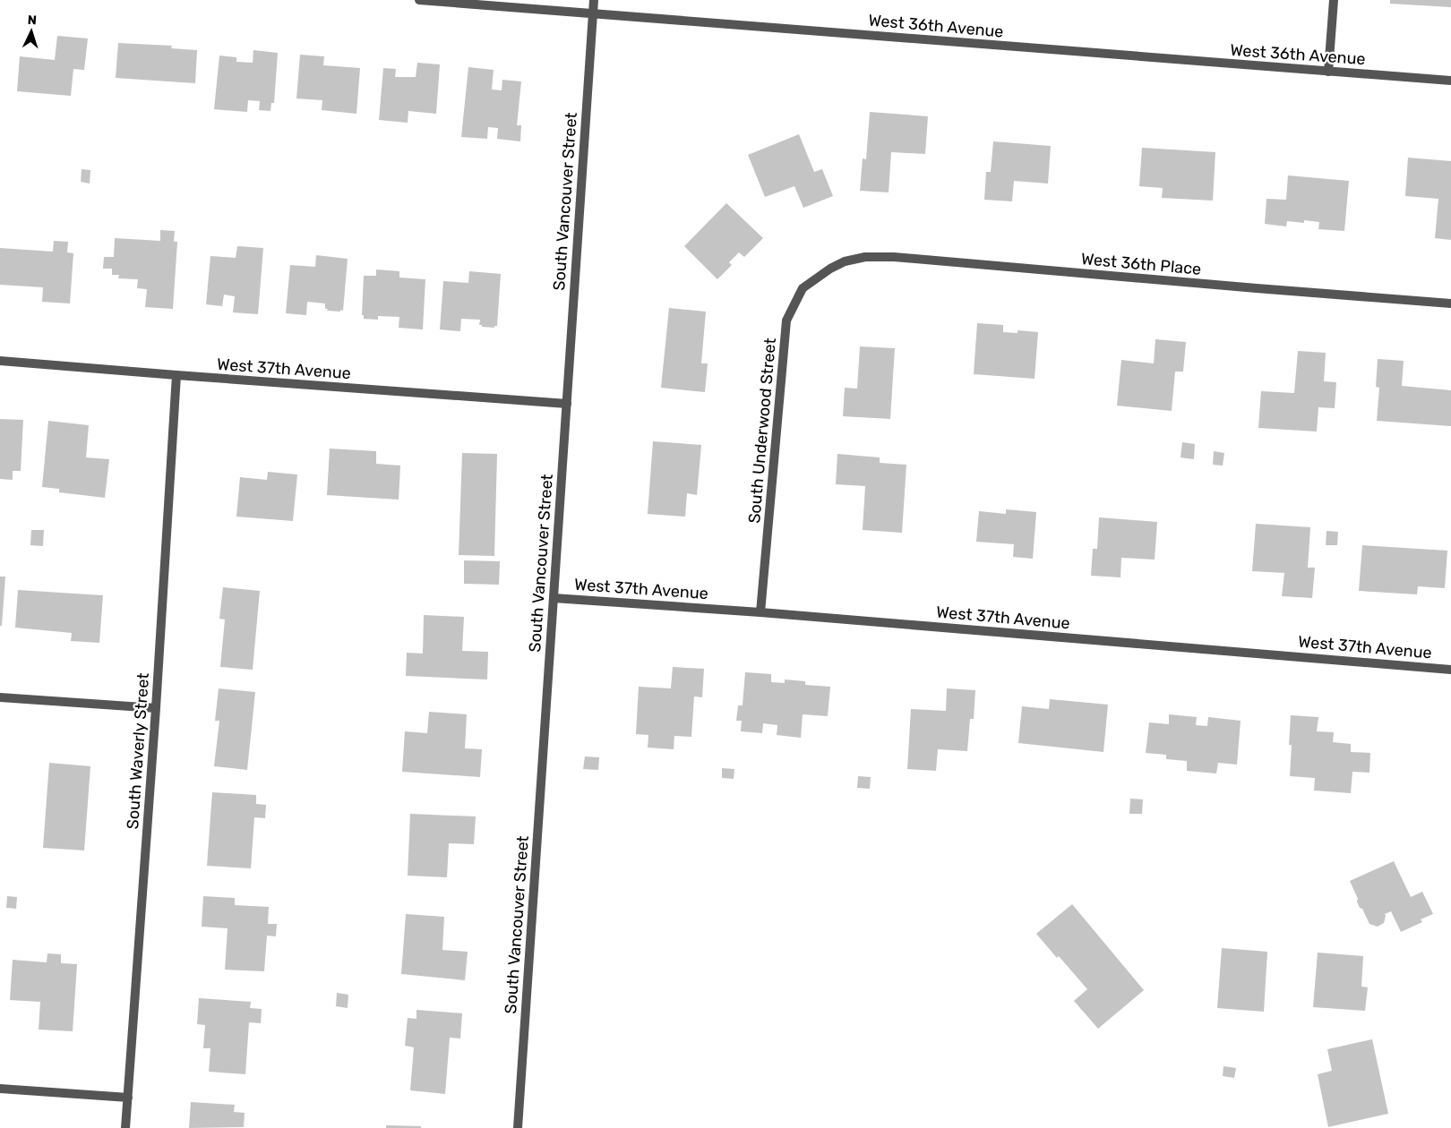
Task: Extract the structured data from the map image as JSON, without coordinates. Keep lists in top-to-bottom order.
{
  "streets": {
    "street": [
      "West 36th Avenue",
      "South Vancouver Street",
      "West 36th Place",
      "West 37th Avenue",
      "South Underwood Street",
      "South Waverly Street"
    ]
  },
  "crossings": [
    ["West 36th Avenue", "South Vancouver Street"],
    ["South Vancouver Street", "West 37th Avenue"],
    ["West 36th Place", "South Underwood Street"],
    ["West 37th Avenue", "South Underwood Street"],
    ["West 37th Avenue", "South Waverly Street"]
  ],
  "north": "top"
}
